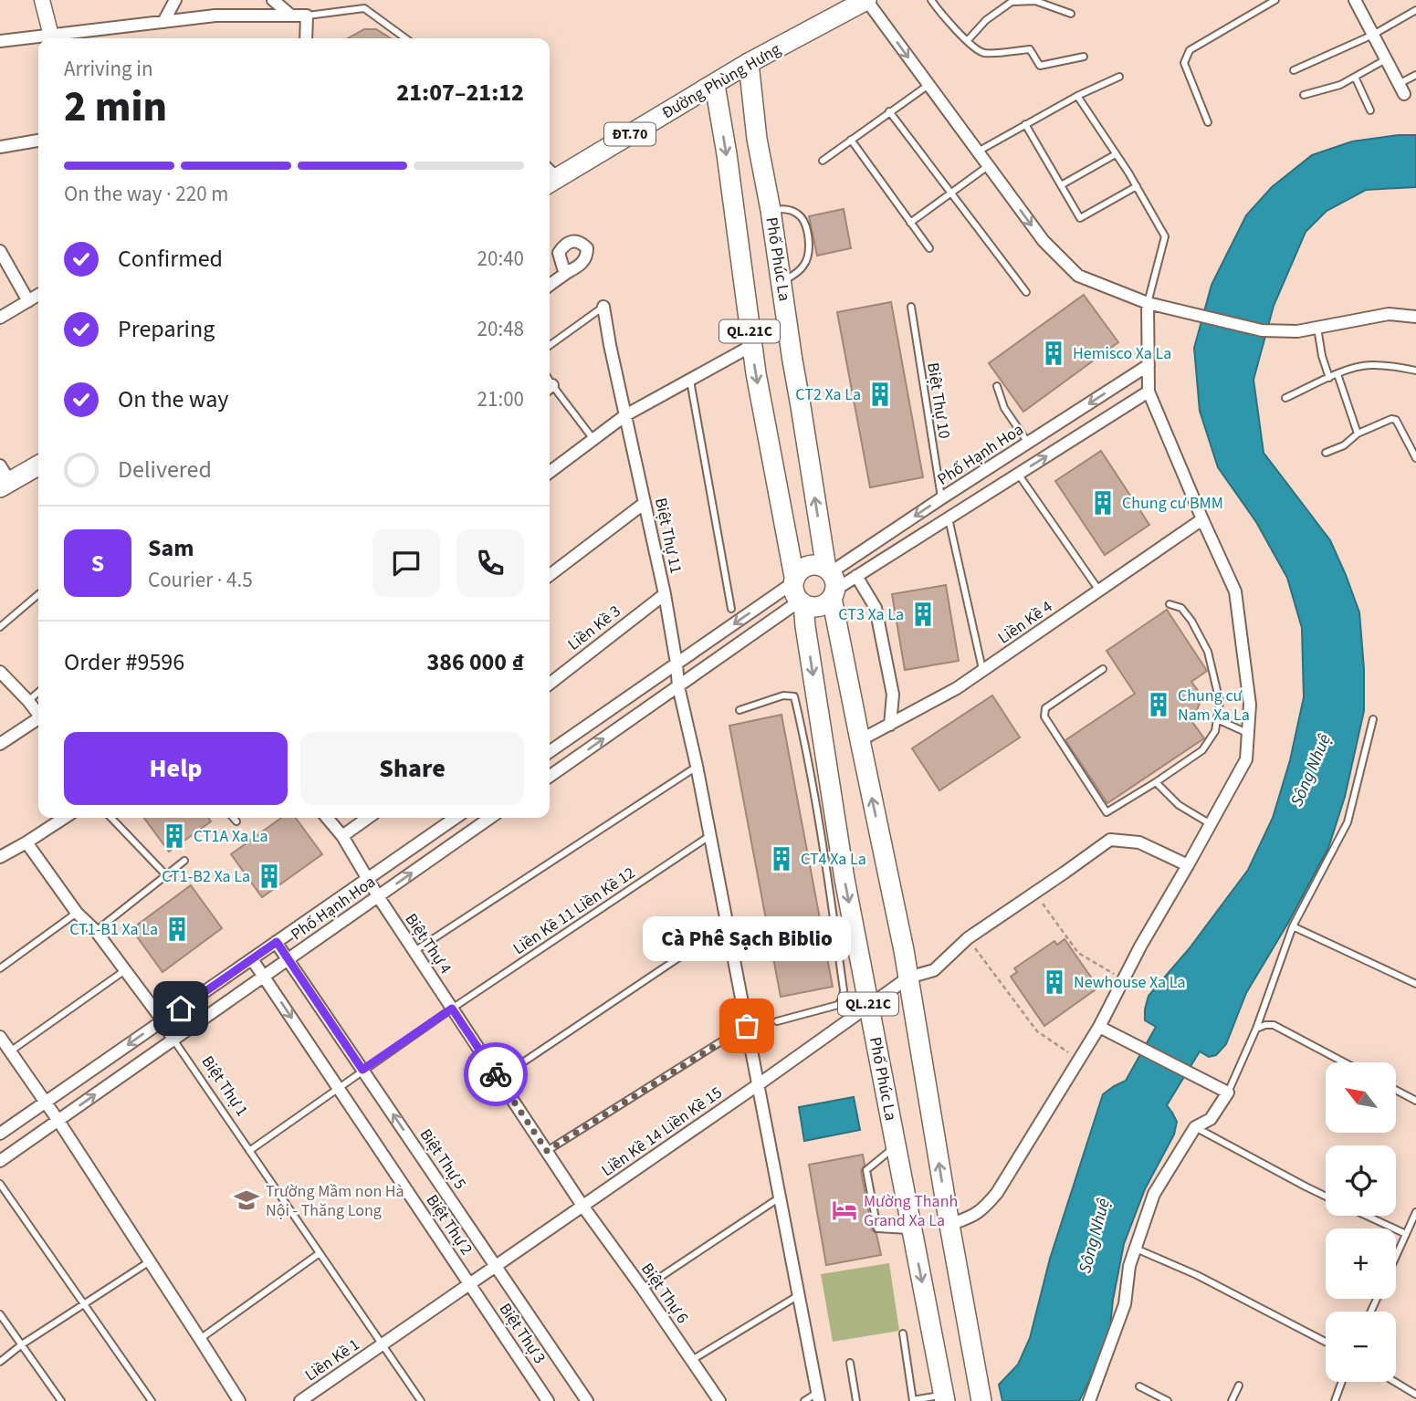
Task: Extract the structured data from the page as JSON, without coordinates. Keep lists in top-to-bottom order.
{
  "streets": {
    "main road": [
      "Đường Phùng Hưng",
      "ĐT.70",
      "Phố Phúc La",
      "QL.21C"
    ],
    "street": [
      "Phố Hạnh Hoa",
      "Biệt Thự 11",
      "Liền Kề 4",
      "Liền Kề 3",
      "Biệt Thự 4",
      "Liền Kề 14 Liền Kề 15",
      "Biệt Thự 5",
      "Biệt Thự 2",
      "Biệt Thự 6",
      "Biệt Thự 3",
      "Liền Kề 1"
    ],
    "lane": ["Biệt Thự 10", "Liền Kề 11 Liền Kề 12", "Biệt Thự 1"]
  },
  "crossings": [
    ["Đường Phùng Hưng", "Phố Phúc La"],
    ["Phố Phúc La", "Phố Hạnh Hoa"],
    ["Phố Phúc La", "Liền Kề 4"],
    ["Phố Phúc La", "Liền Kề 14 Liền Kề 15"],
    ["Biệt Thự 10", "Phố Hạnh Hoa"],
    ["Phố Hạnh Hoa", "Biệt Thự 4"],
    ["Phố Hạnh Hoa", "Biệt Thự 1"],
    ["Biệt Thự 11", "Liền Kề 3"],
    ["Biệt Thự 11", "Liền Kề 11 Liền Kề 12"],
    ["Biệt Thự 11", "Liền Kề 14 Liền Kề 15"],
    ["Liền Kề 11 Liền Kề 12", "Biệt Thự 4"],
    ["Liền Kề 11 Liền Kề 12", "Biệt Thự 1"],
    ["Liền Kề 11 Liền Kề 12", "Biệt Thự 5"],
    ["Liền Kề 11 Liền Kề 12", "Biệt Thự 2"],
    ["Liền Kề 14 Liền Kề 15", "Biệt Thự 5"],
    ["Liền Kề 14 Liền Kề 15", "Biệt Thự 2"],
    ["Liền Kề 14 Liền Kề 15", "Biệt Thự 6"],
    ["Liền Kề 14 Liền Kề 15", "Biệt Thự 3"],
    ["Liền Kề 14 Liền Kề 15", "Liền Kề 1"],
    ["Biệt Thự 2", "Biệt Thự 3"],
    ["Biệt Thự 2", "Liền Kề 1"],
    ["Biệt Thự 3", "Liền Kề 1"]
  ],
  "one_way": ["Biệt Thự 5"],
  "water": ["Sông Nhuệ"],
  "places": {
    "building": [
      "Hemisco Xa La",
      "CT2 Xa La",
      "Chung cư BMM",
      "CT3 Xa La",
      "Chung cư Nam Xa La",
      "CT1A Xa La",
      "CT4 Xa La",
      "CT1-B2 Xa La",
      "CT1-B1 Xa La",
      "Newhouse Xa La"
    ],
    "other": ["Cà Phê Sạch Biblio"],
    "school or university": ["Trường Mầm non Hà Nội - Thăng Long"],
    "hotel": ["Mường Thanh Grand Xa La"]
  },
  "north": "top left",
  "page": {
    "heading": ["2 min", "Arriving in", "21:07–21:12"],
    "panel": [
      "Sam",
      "Courier · 4.5",
      "Order #9596",
      "386 000 ₫"
    ],
    "bar": "On the way · 220 m",
    "list": [
      ["Confirmed", "20:40"],
      ["Preparing", "20:48"],
      ["On the way", "21:00"],
      "Delivered"
    ],
    "round": "S",
    "buttons": ["Help", "Share"],
    "bubble": "Cà Phê Sạch Biblio",
    "map_buttons": ["+", "−"]
  }
}
